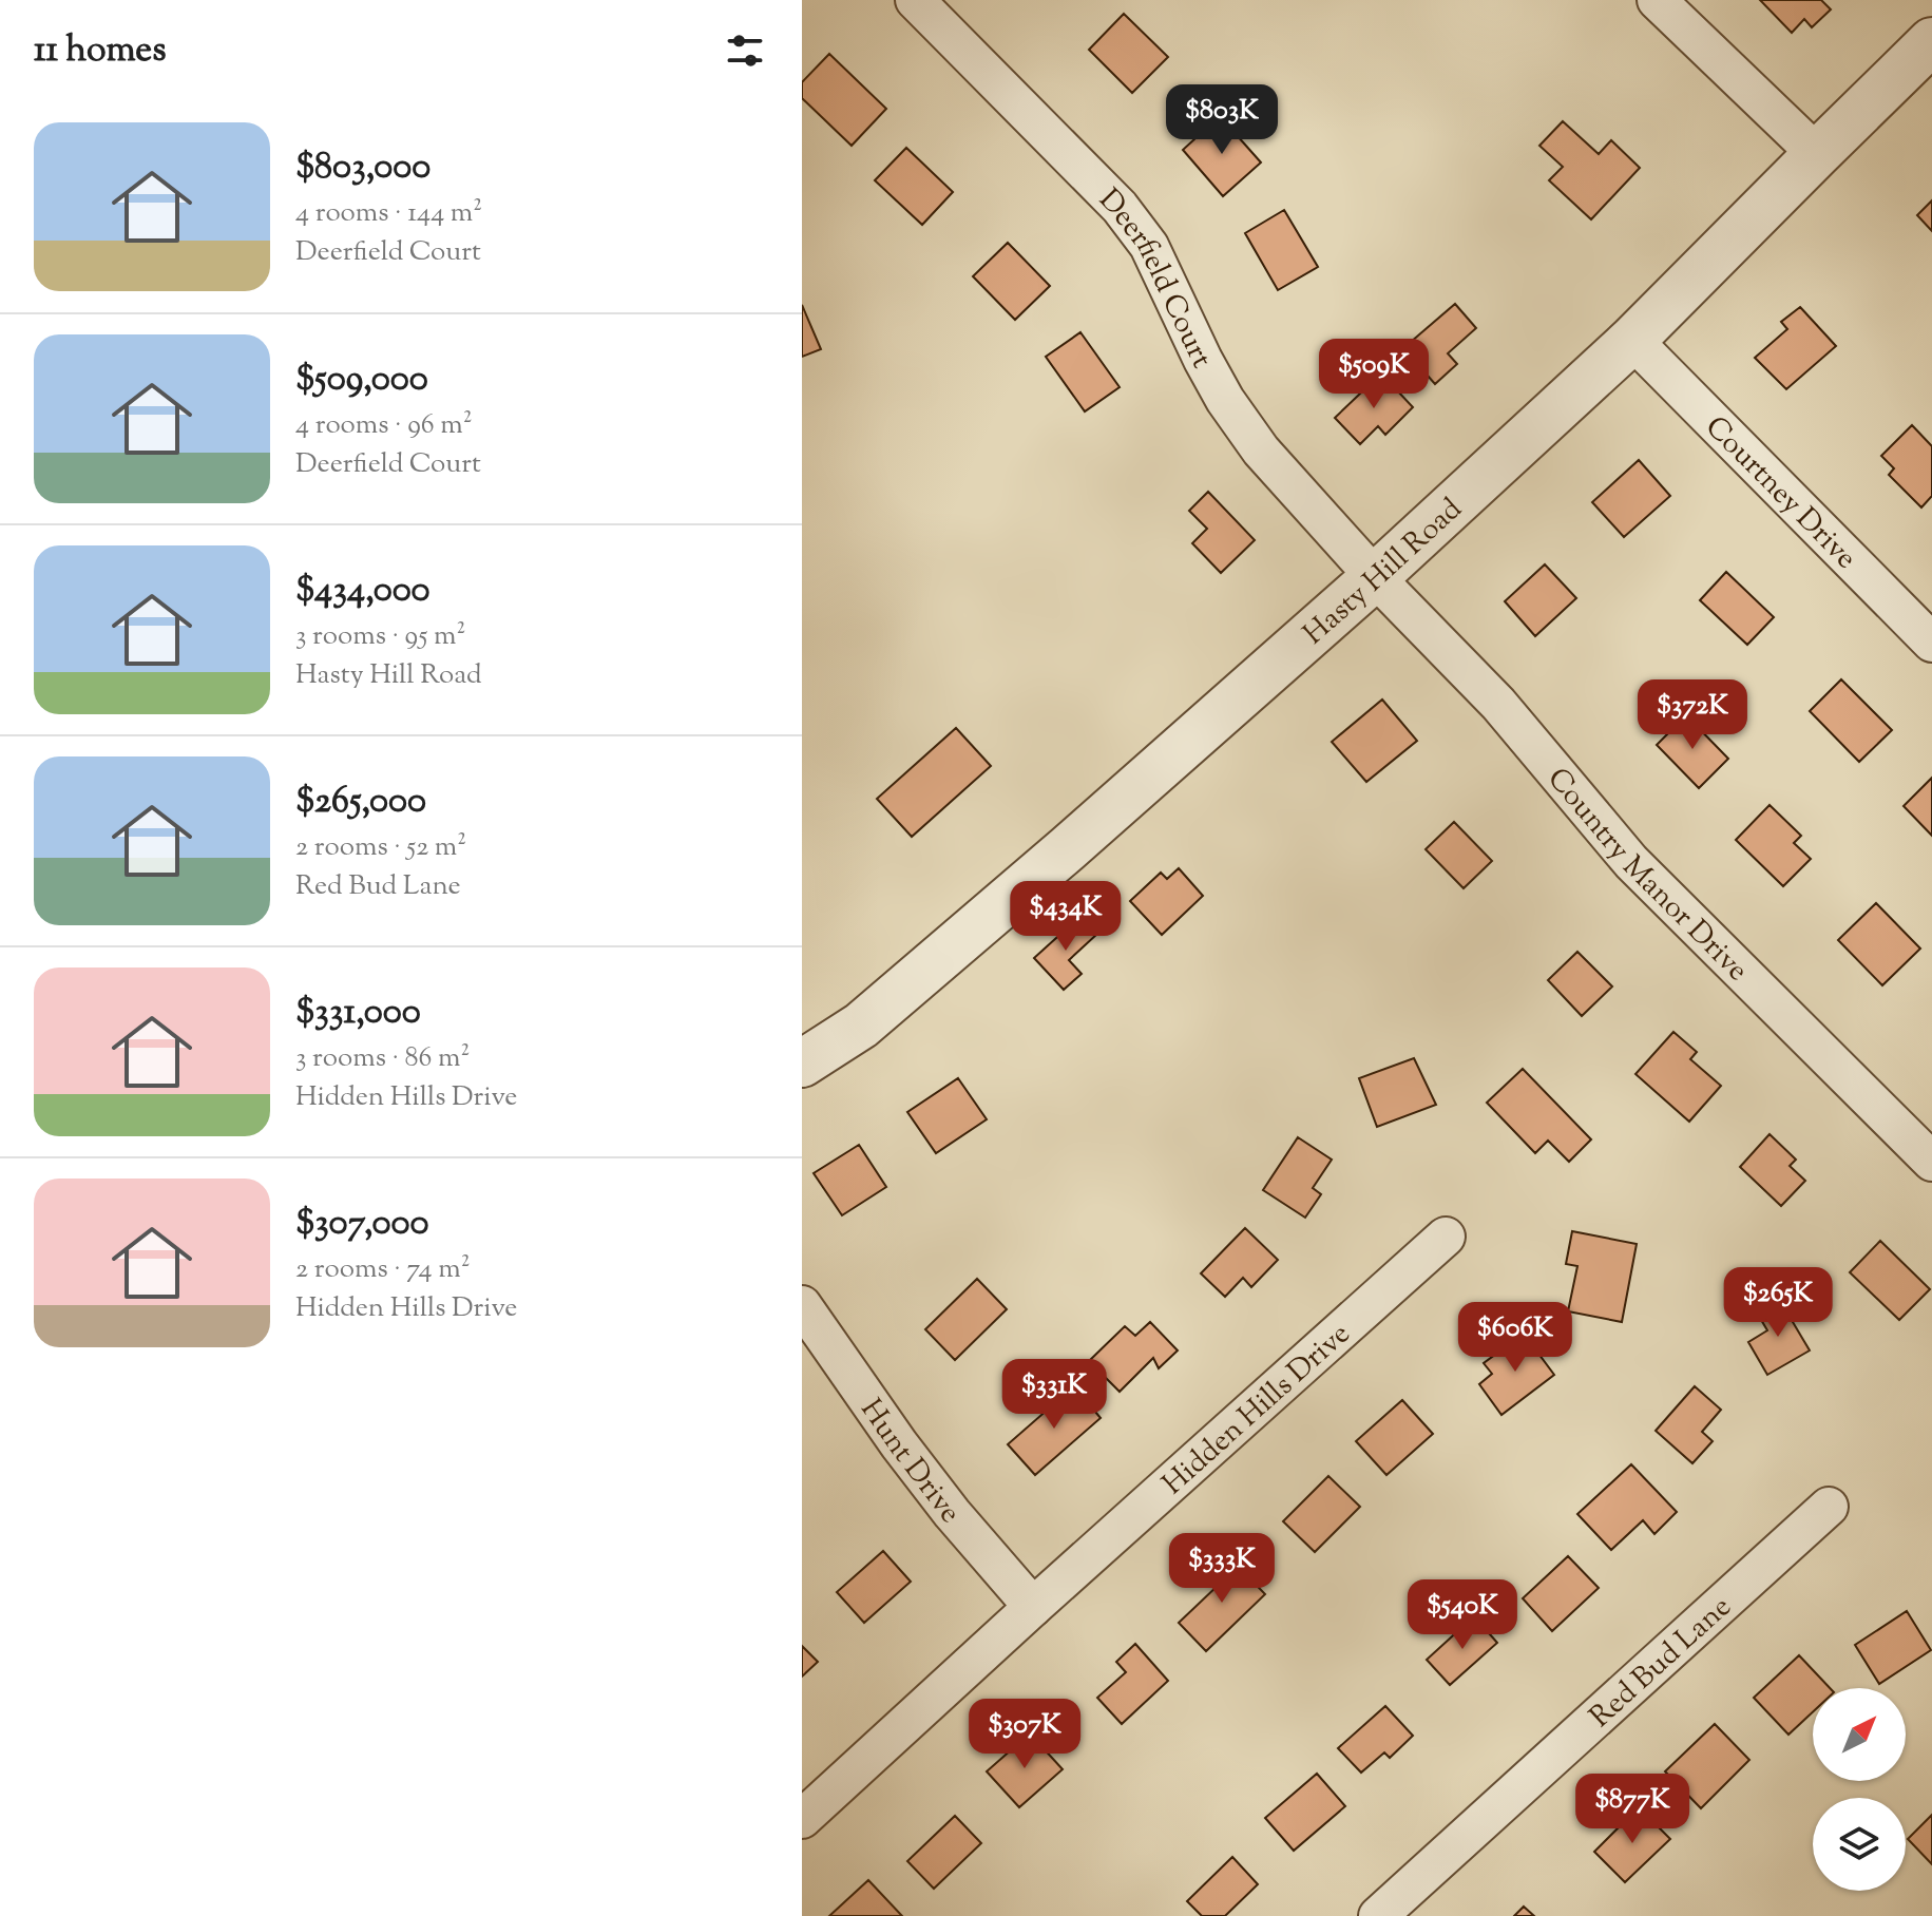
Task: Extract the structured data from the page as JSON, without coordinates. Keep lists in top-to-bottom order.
{
  "streets": {
    "street": [
      "Deerfield Court",
      "Courtney Drive",
      "Hasty Hill Road",
      "Country Manor Drive",
      "Hidden Hills Drive",
      "Hunt Drive",
      "Red Bud Lane"
    ]
  },
  "crossings": [
    ["Deerfield Court", "Hasty Hill Road"],
    ["Deerfield Court", "Country Manor Drive"],
    ["Courtney Drive", "Hasty Hill Road"],
    ["Hasty Hill Road", "Country Manor Drive"],
    ["Hidden Hills Drive", "Hunt Drive"]
  ],
  "north": "top right",
  "page": {
    "heading": "11 homes",
    "price": [
      "$803K",
      "$509K",
      "$372K",
      "$434K",
      "$265K",
      "$606K",
      "$331K",
      "$333K",
      "$540K",
      "$307K",
      "$877K"
    ],
    "list": [
      {
        "name": "$803,000",
        "note": "4 rooms · 144 m² · Deerfield Court"
      },
      {
        "name": "$509,000",
        "note": "4 rooms · 96 m² · Deerfield Court"
      },
      {
        "name": "$434,000",
        "note": "3 rooms · 95 m² · Hasty Hill Road"
      },
      {
        "name": "$265,000",
        "note": "2 rooms · 52 m² · Red Bud Lane"
      },
      {
        "name": "$331,000",
        "note": "3 rooms · 86 m² · Hidden Hills Drive"
      },
      {
        "name": "$307,000",
        "note": "2 rooms · 74 m² · Hidden Hills Drive"
      }
    ]
  }
}
